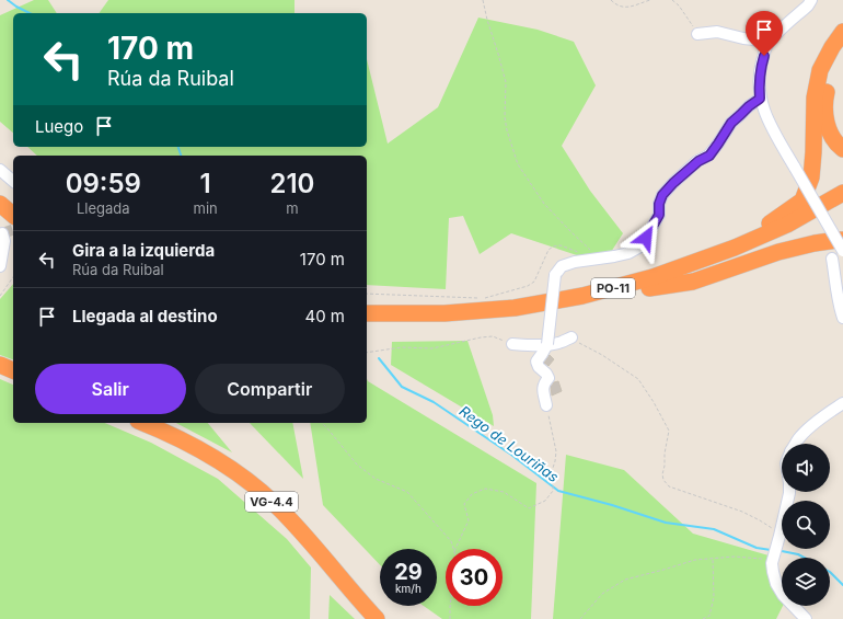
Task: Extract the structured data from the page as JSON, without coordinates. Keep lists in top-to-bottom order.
{
  "streets": {
    "highway": ["PO-11", "VG-4.4"]
  },
  "water": ["Rego de Louriñas"],
  "page": {
    "turn": ["170 m", "Rúa da Ruibal"],
    "then": "Luego",
    "eta": [
      "09:59",
      "Llegada",
      "1",
      "min",
      "210",
      "m"
    ],
    "list": [
      {
        "name": "Gira a la izquierda",
        "note": "Rúa da Ruibal",
        "value": "170 m"
      },
      {
        "name": "Llegada al destino",
        "value": "40 m"
      }
    ],
    "buttons": ["Salir", "Compartir"],
    "speed": "29 km/h",
    "limit": "30"
  }
}
